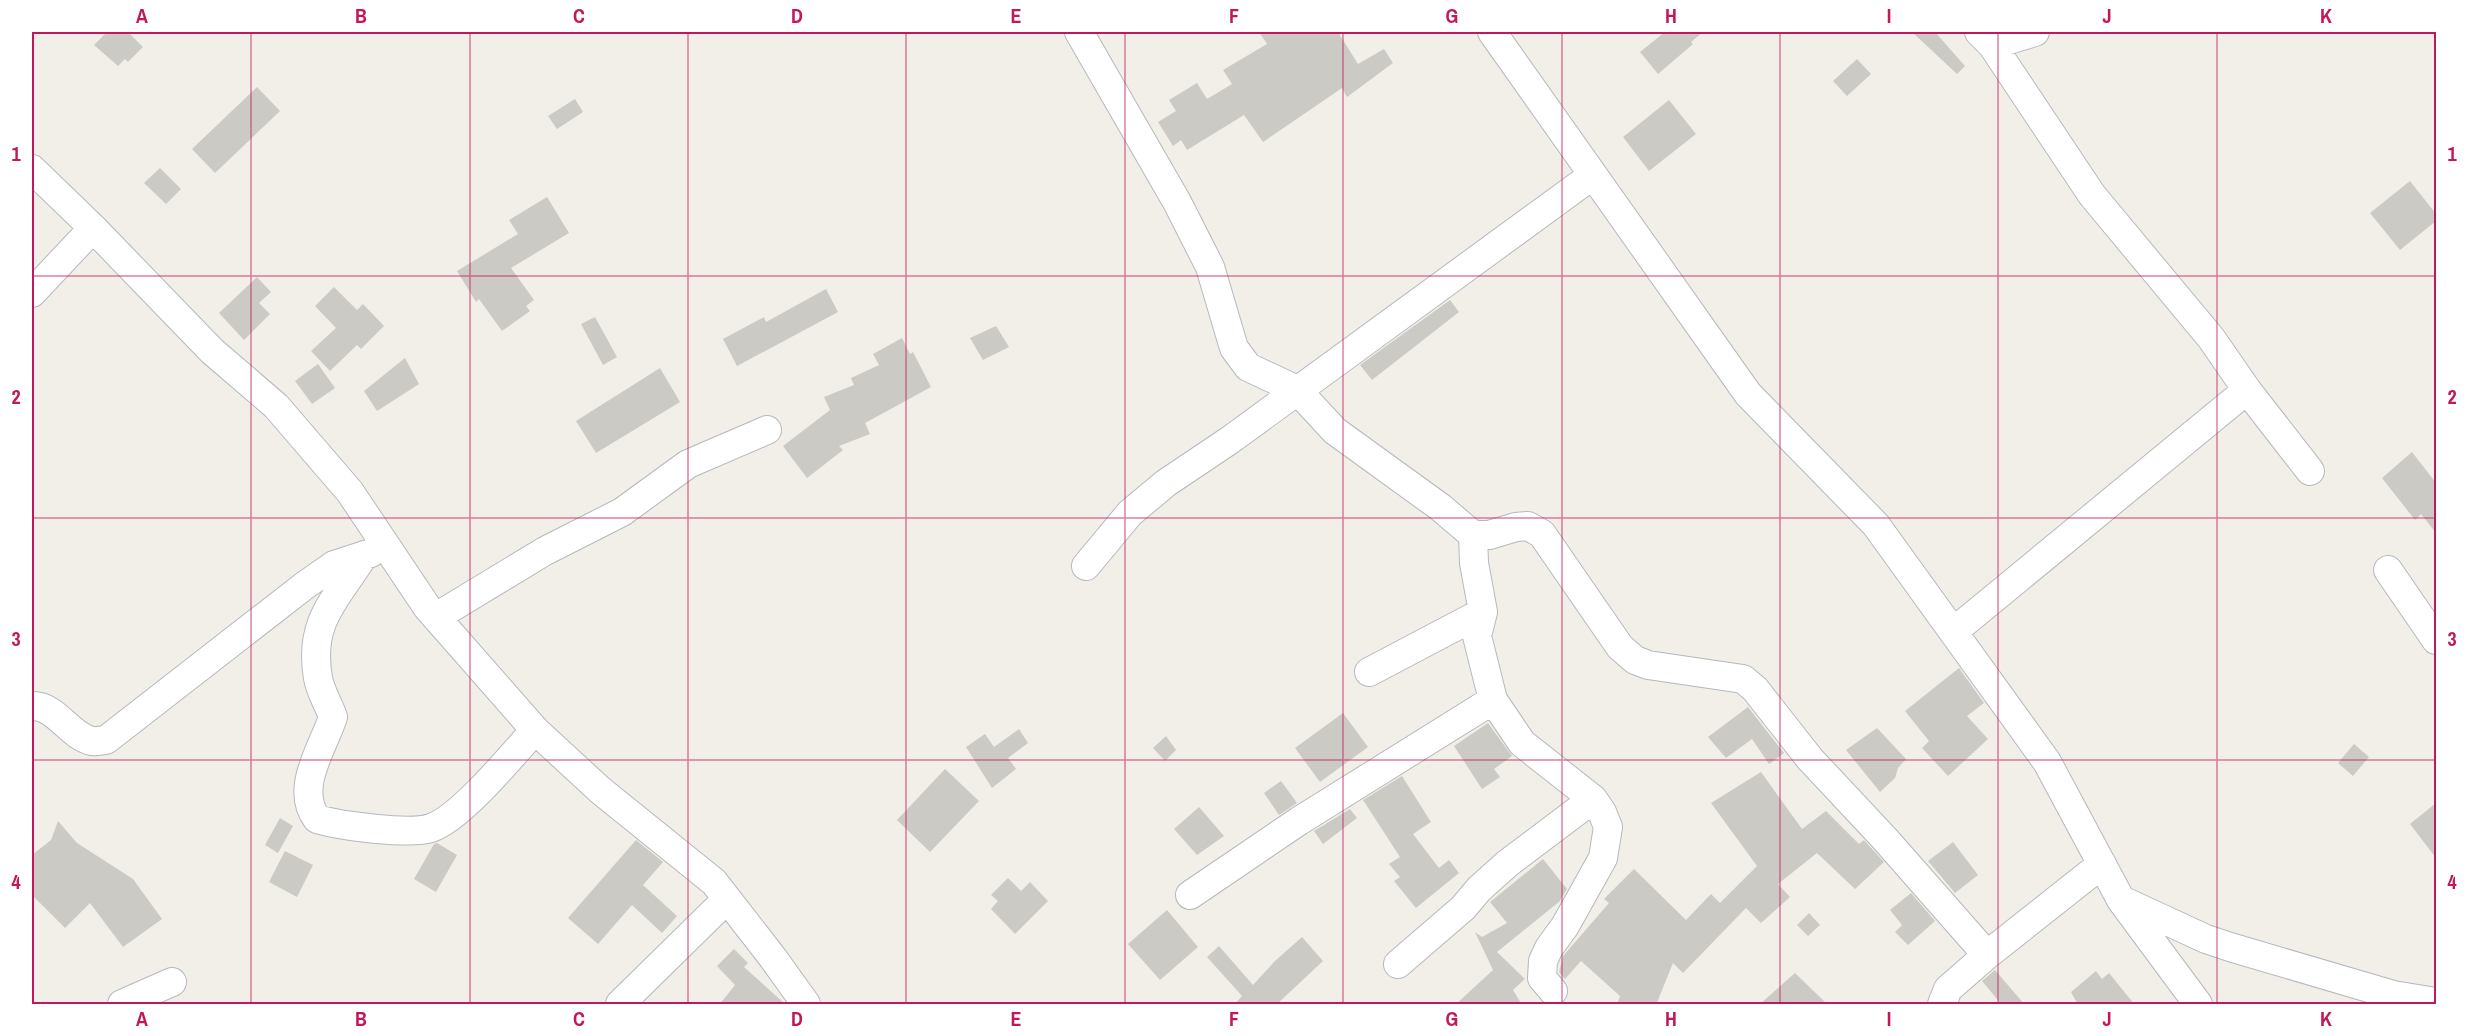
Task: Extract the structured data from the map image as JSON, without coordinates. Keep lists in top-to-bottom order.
{
  "grid": {
    "columns": [
      "A",
      "B",
      "C",
      "D",
      "E",
      "F",
      "G",
      "H",
      "I",
      "J",
      "K"
    ],
    "rows": [
      "1",
      "2",
      "3",
      "4"
    ]
  }
}
